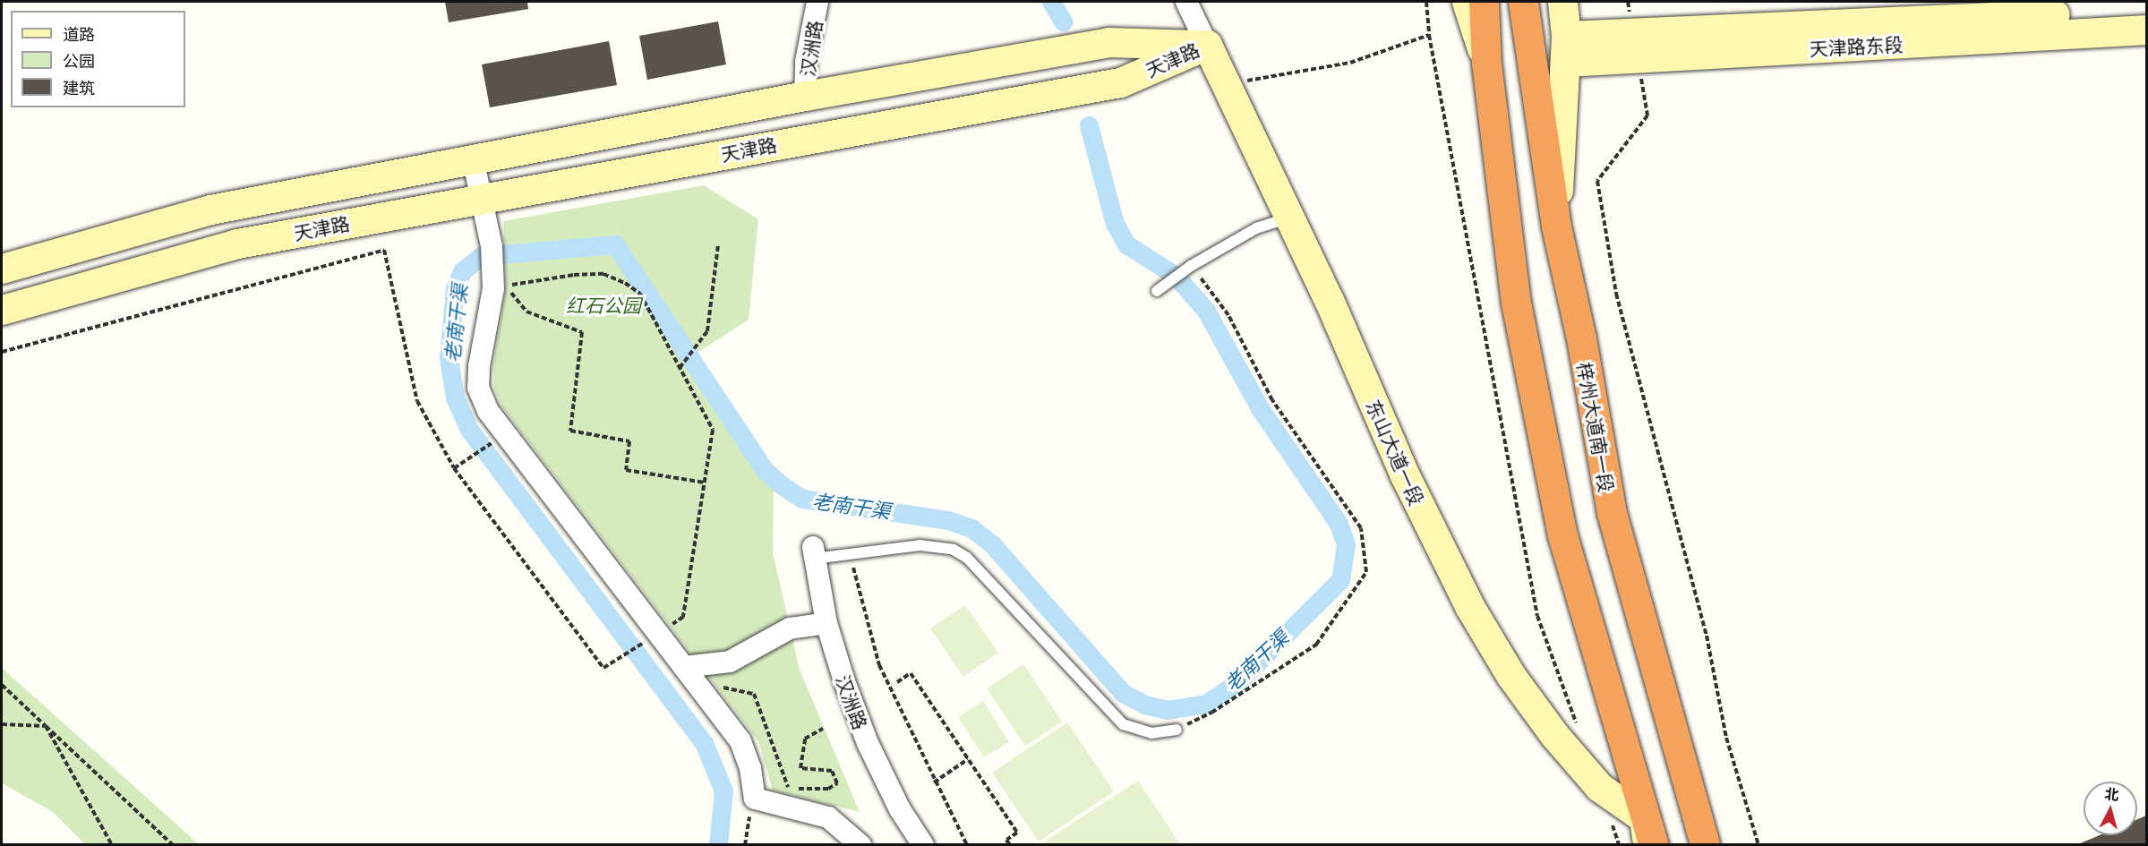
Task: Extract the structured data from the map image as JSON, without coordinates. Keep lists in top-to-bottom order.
{
  "streets": {
    "highway": ["梓州大道南一段"],
    "street": [
      "天津路东段",
      "汉洲路",
      "天津路",
      "东山大道一段"
    ]
  },
  "crossings": [
    ["汉洲路", "天津路"],
    ["天津路", "东山大道一段"]
  ],
  "water": ["老南干渠"],
  "parks": ["红石公园"],
  "legend": ["道路", "公园", "建筑"],
  "north": "top"
}
